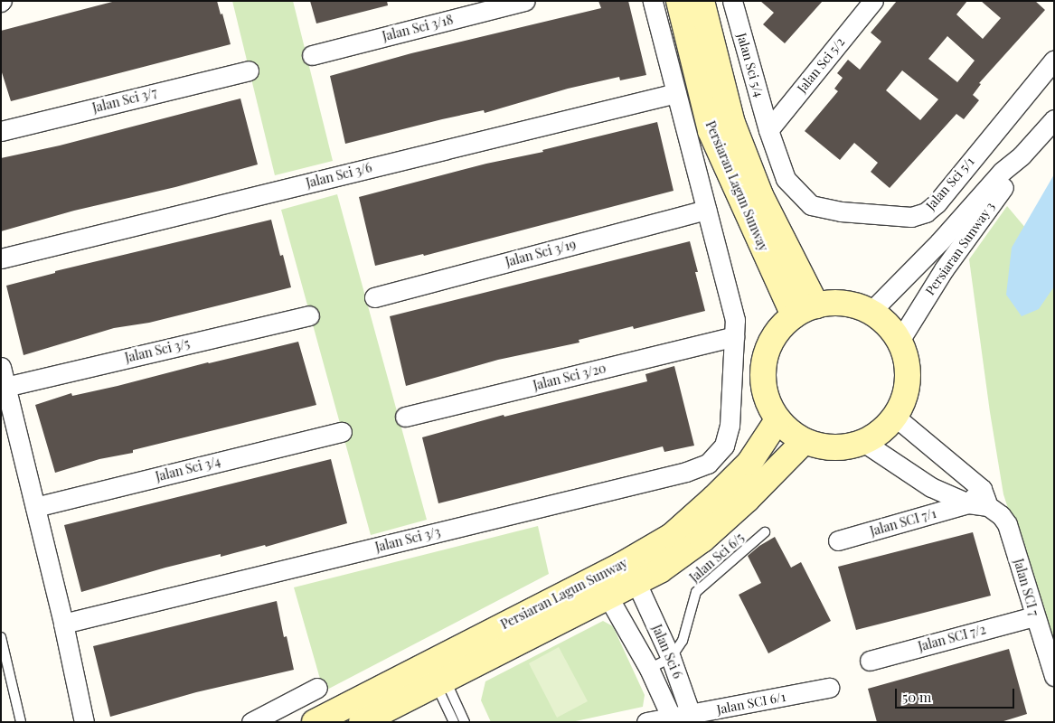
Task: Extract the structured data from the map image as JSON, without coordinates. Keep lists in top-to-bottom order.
{
  "streets": {
    "main road": ["Persiaran Lagun Sunway"],
    "street": [
      "Jalan Sci 3/18",
      "Jalan Sci 5/4",
      "Jalan Sci 5/2",
      "Jalan Sci 3/7",
      "Jalan Sci 3/6",
      "Jalan Sci 5/1",
      "Persiaran Sunway 3",
      "Jalan Sci 3/19",
      "Jalan Sci 3/5",
      "Jalan Sci 3/20",
      "Jalan Sci 3/4",
      "Jalan SCI 7/1",
      "Jalan Sci 3/3",
      "Jalan SCI 7",
      "Jalan SCI 7/2",
      "Jalan Sci 6",
      "Jalan SCI 6/1"
    ],
    "lane": ["Jalan Sci 6/5"]
  },
  "crossings": [
    ["Jalan Sci 5/4", "Jalan Sci 5/2"],
    ["Jalan Sci 5/4", "Jalan Sci 5/1"],
    ["Jalan Sci 5/2", "Jalan Sci 5/1"],
    ["Jalan Sci 3/6", "Jalan Sci 3/3"],
    ["Persiaran Lagun Sunway", "Persiaran Sunway 3"],
    ["Persiaran Lagun Sunway", "Jalan SCI 7"],
    ["Persiaran Lagun Sunway", "Jalan Sci 6"],
    ["Persiaran Sunway 3", "Jalan SCI 7"],
    ["Jalan Sci 3/19", "Jalan Sci 3/3"],
    ["Jalan Sci 3/20", "Jalan Sci 3/3"],
    ["Jalan Sci 6/5", "Jalan Sci 6"],
    ["Jalan SCI 7", "Jalan SCI 7/2"],
    ["Jalan Sci 6", "Jalan SCI 6/1"]
  ],
  "scale_bar": "50 m"
}
